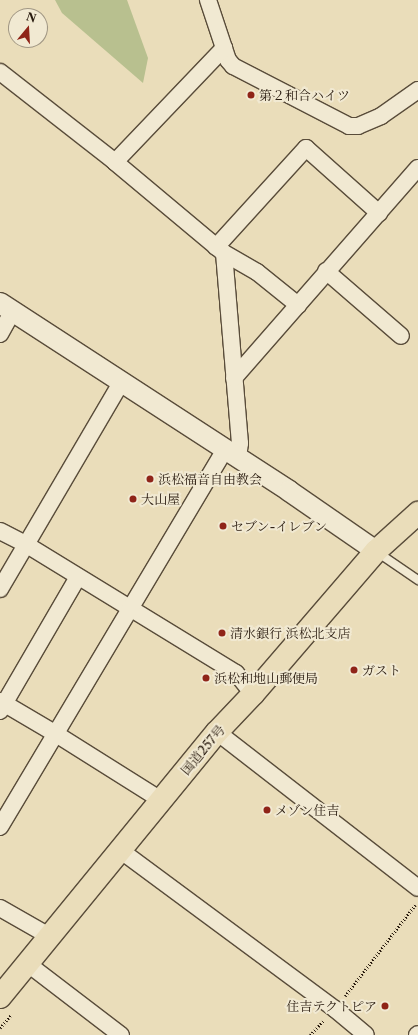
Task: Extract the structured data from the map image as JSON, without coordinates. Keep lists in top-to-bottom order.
{
  "streets": {
    "highway": ["国道257号"]
  },
  "places": [
    "第２和合ハイツ",
    "浜松福音自由教会",
    "大山屋",
    "セブン-イレブン",
    "清水銀行 浜松北支店",
    "ガスト",
    "浜松和地山郵便局",
    "メゾン住吉",
    "住吉テクトピア"
  ],
  "north": "top"
}
